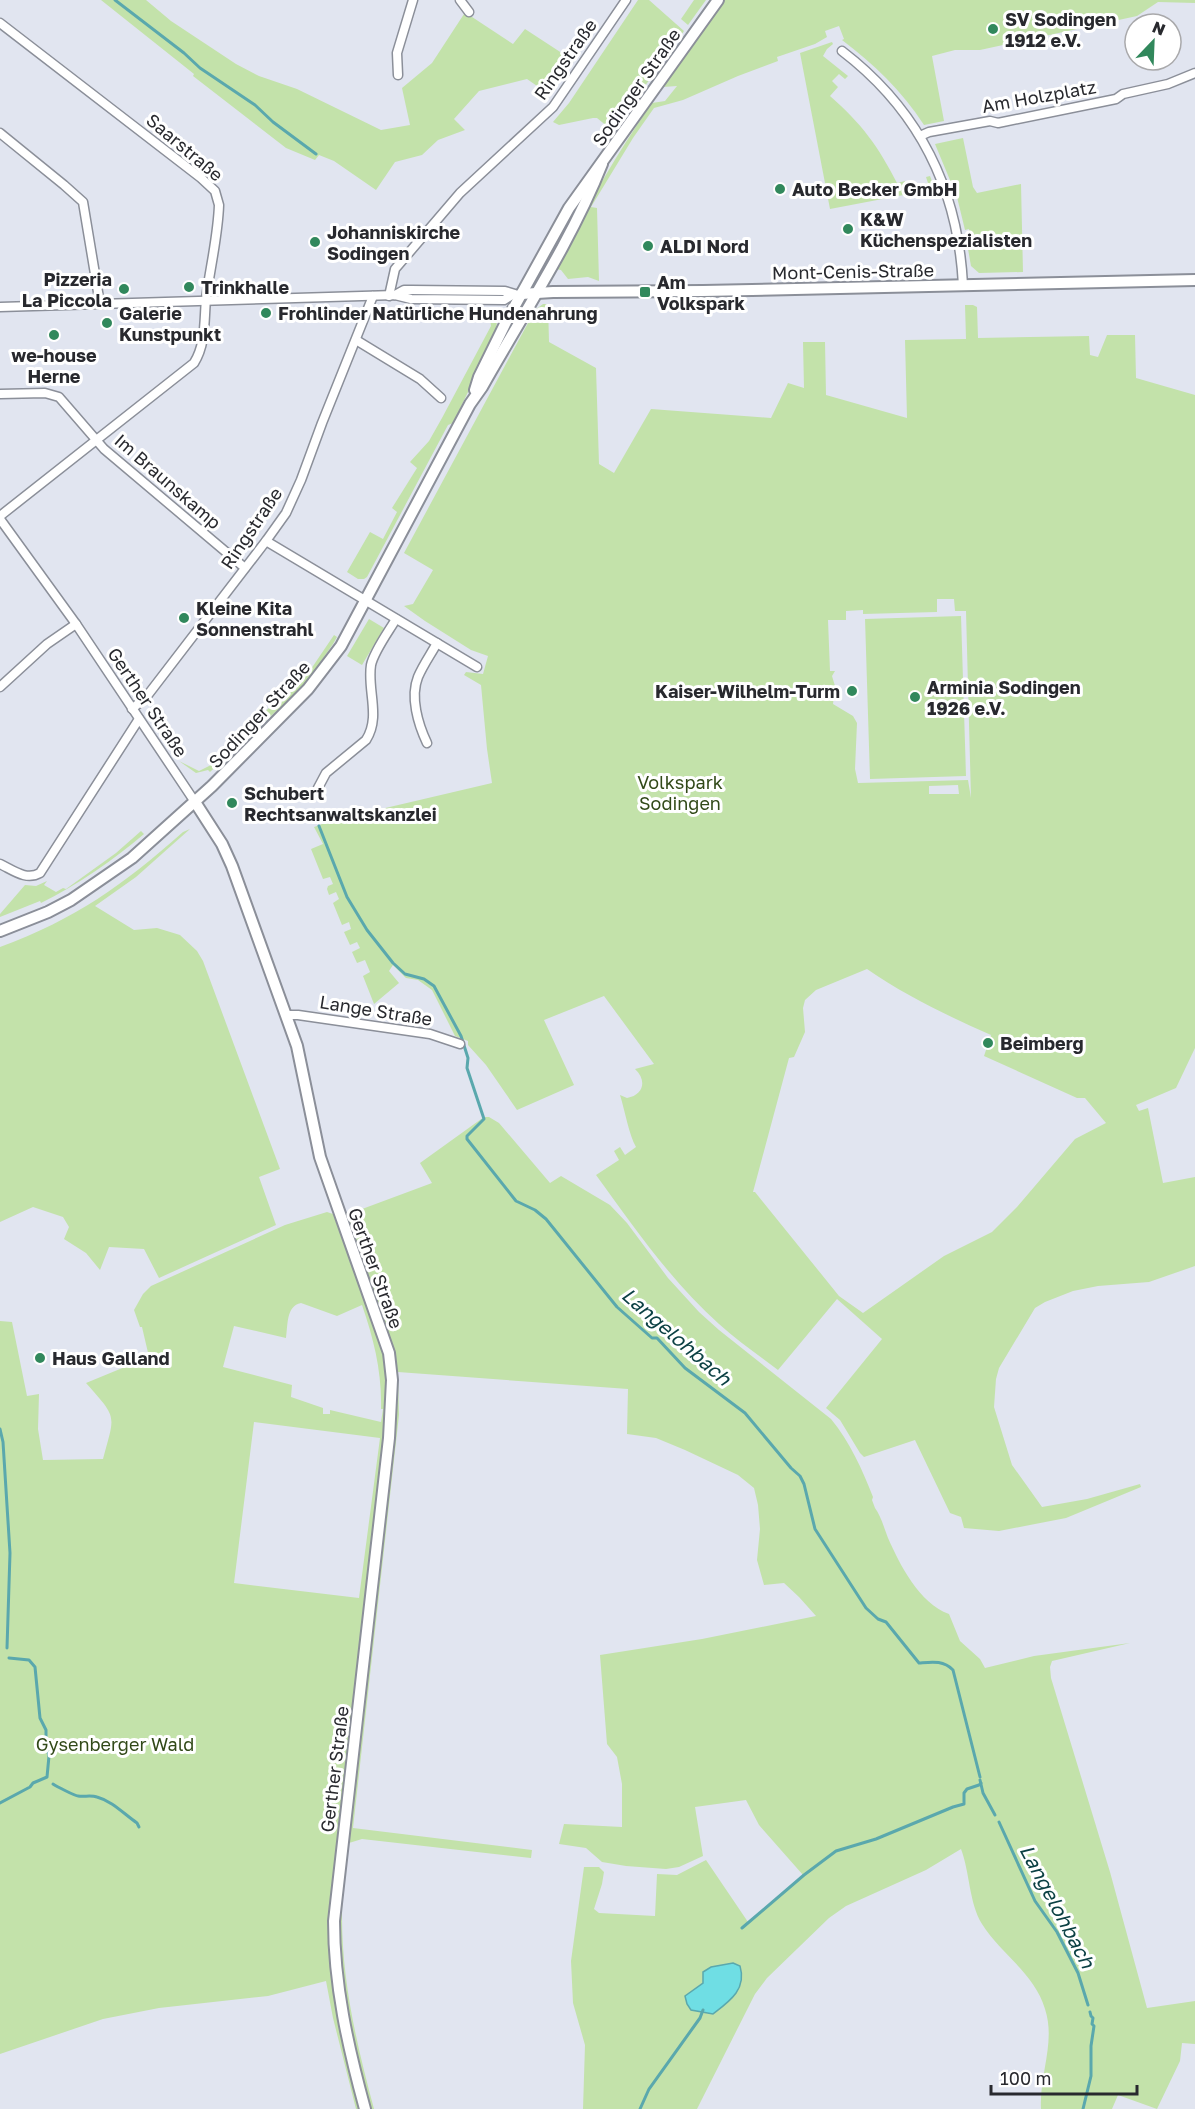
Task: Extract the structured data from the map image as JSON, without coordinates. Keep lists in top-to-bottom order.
{
  "streets": {
    "main road": ["Sodinger Straße", "Mont-Cenis-Straße", "Gerther Straße"],
    "street": [
      "Ringstraße",
      "Am Holzplatz",
      "Saarstraße",
      "Im Braunskamp",
      "Lange Straße"
    ]
  },
  "crossings": [
    ["Ringstraße", "Mont-Cenis-Straße"],
    ["Ringstraße", "Im Braunskamp"],
    ["Ringstraße", "Gerther Straße"],
    ["Sodinger Straße", "Mont-Cenis-Straße"],
    ["Sodinger Straße", "Gerther Straße"],
    ["Saarstraße", "Mont-Cenis-Straße"],
    ["Saarstraße", "Im Braunskamp"],
    ["Saarstraße", "Gerther Straße"],
    ["Gerther Straße", "Lange Straße"]
  ],
  "water": ["Langelohbach"],
  "parks": ["Volkspark Sodingen", "Gysenberger Wald"],
  "places": {
    "other": [
      "SV Sodingen 1912 e.V.",
      "Auto Becker GmbH",
      "K&W Küchenspezialisten",
      "Johanniskirche Sodingen",
      "ALDI Nord",
      "Trinkhalle",
      "Pizzeria La Piccola",
      "Frohlinder Natürliche Hundenahrung",
      "Galerie Kunstpunkt",
      "we-house Herne",
      "Kleine Kita Sonnenstrahl",
      "Kaiser-Wilhelm-Turm",
      "Arminia Sodingen 1926 e.V.",
      "Schubert Rechtsanwaltskanzlei",
      "Beimberg",
      "Haus Galland"
    ],
    "transit": ["Am Volkspark"]
  },
  "scale_bar": "100 m",
  "north": "top right"
}
